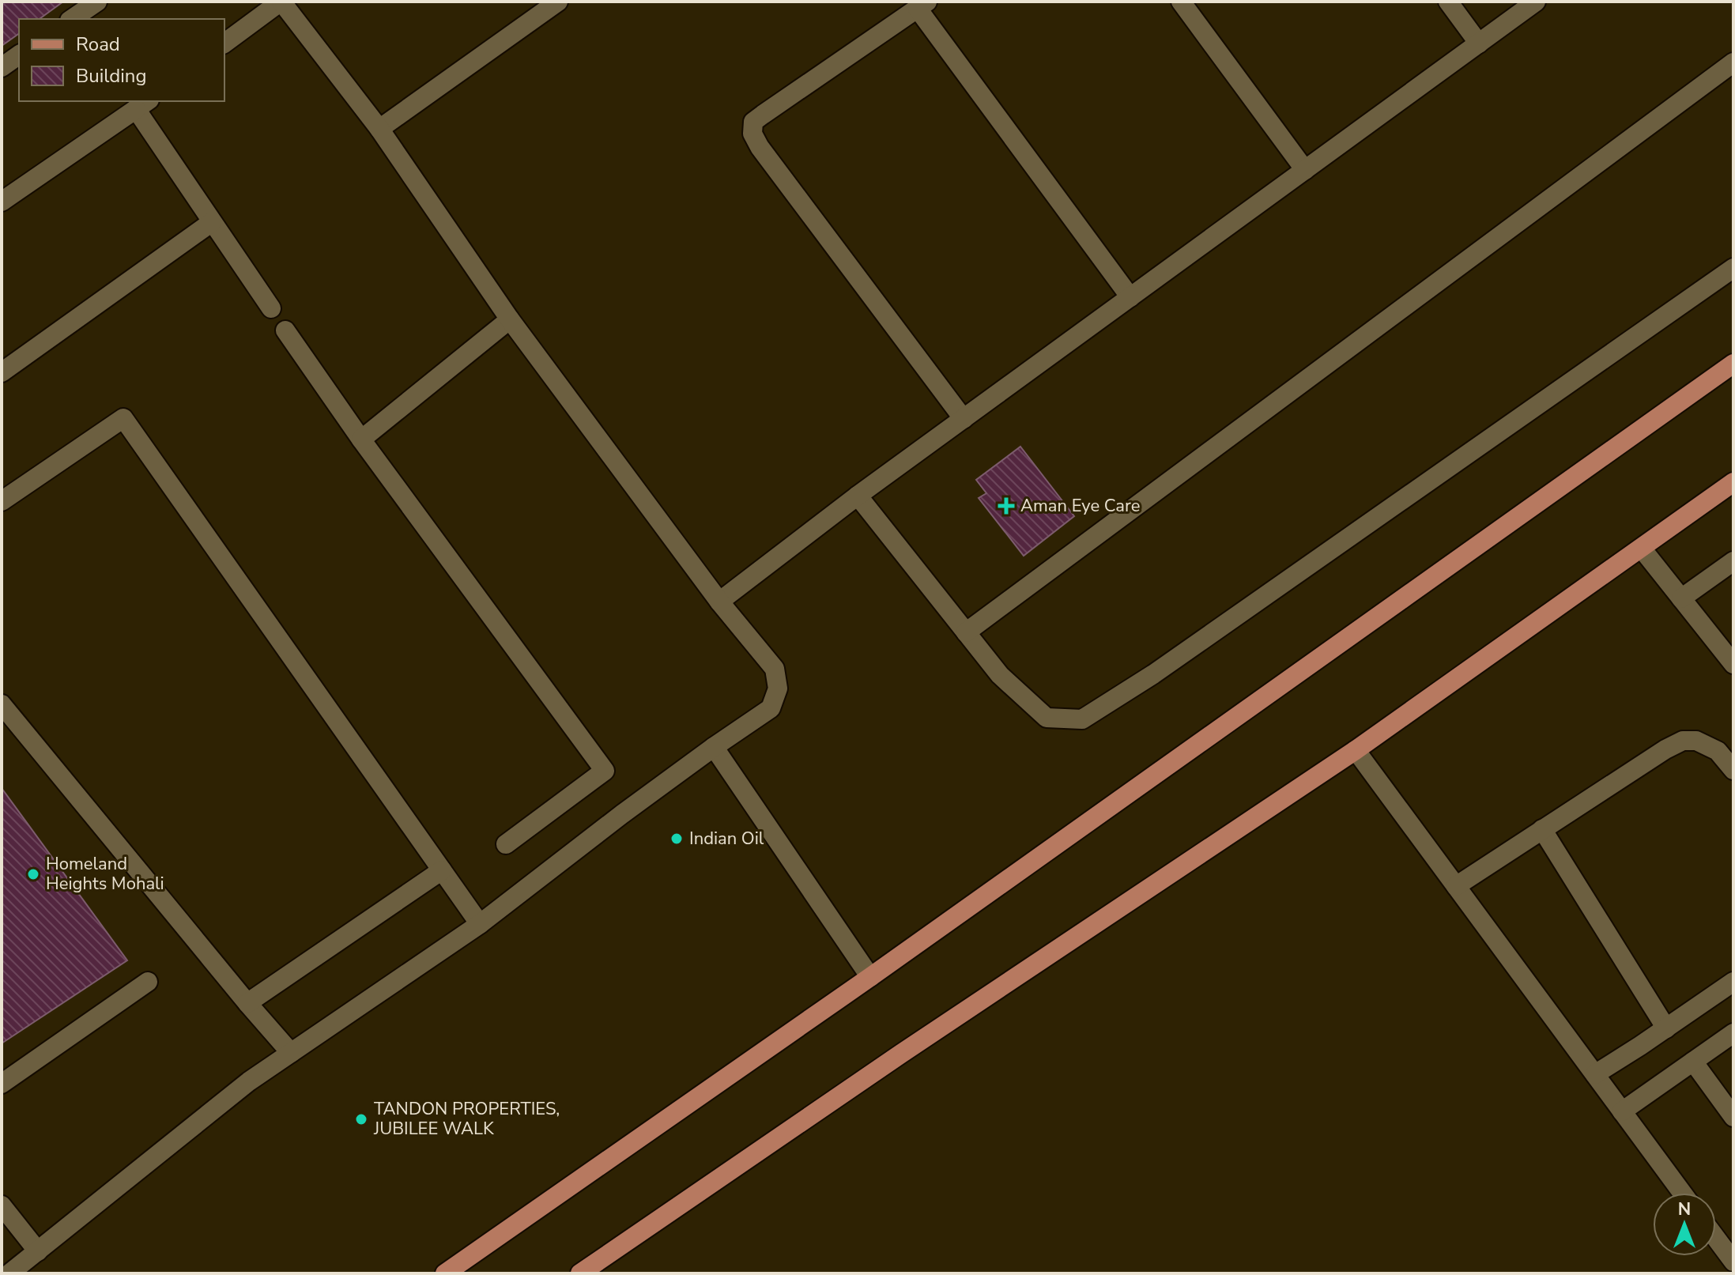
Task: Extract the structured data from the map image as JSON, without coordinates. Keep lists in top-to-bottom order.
{
  "places": {
    "health": ["Aman Eye Care"],
    "other": ["Indian Oil", "Homeland Heights Mohali", "TANDON PROPERTIES, JUBILEE WALK"]
  },
  "legend": ["Road", "Building"],
  "north": "top"
}
